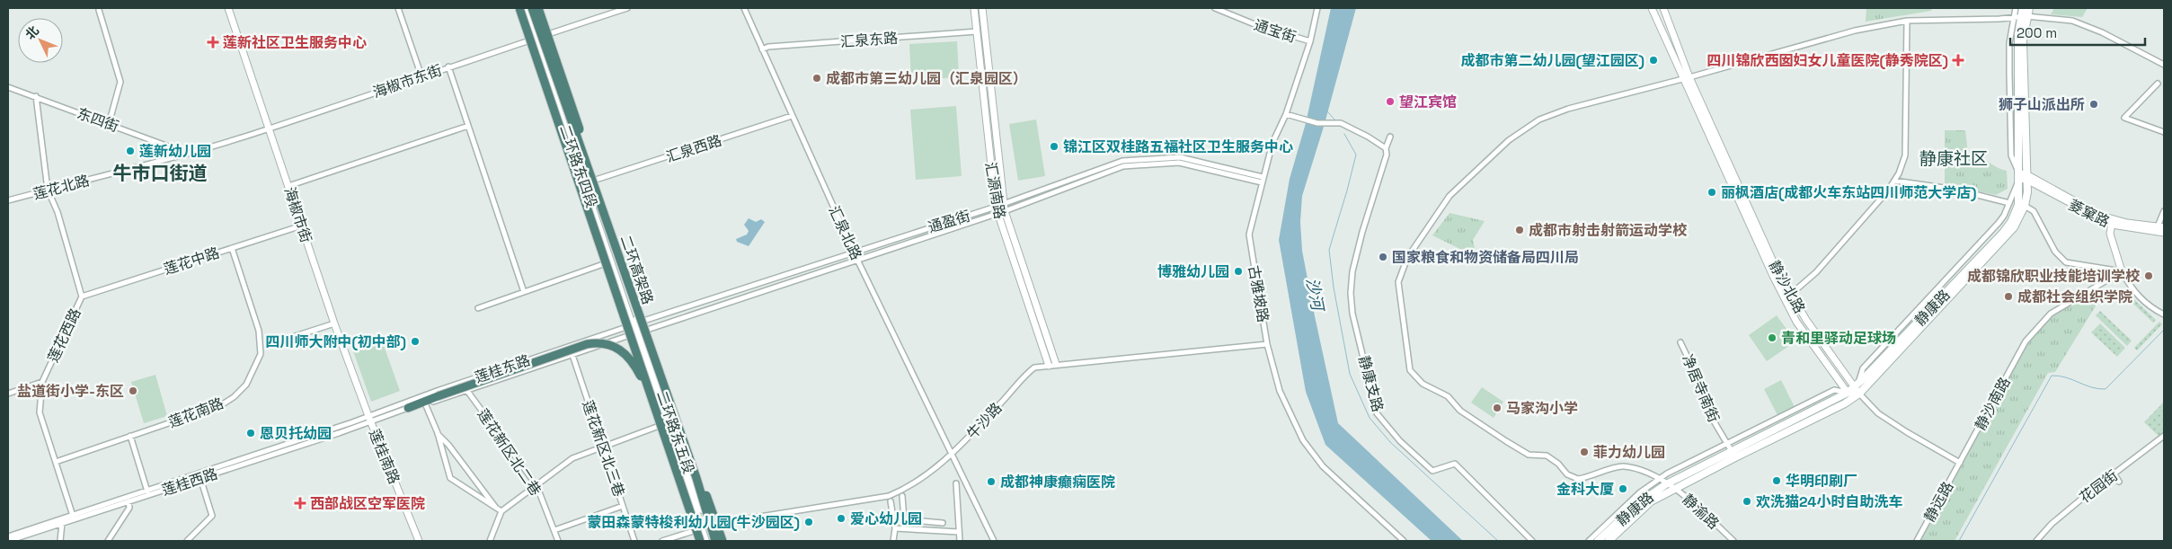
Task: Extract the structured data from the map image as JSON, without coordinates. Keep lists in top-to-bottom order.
{
  "streets": {
    "highway": ["二环高架路"],
    "main road": ["二环路东四段", "静康路", "二环路东五段"],
    "street": [
      "通宝街",
      "汇泉东路",
      "海椒市东街",
      "东四街",
      "汇泉西路",
      "莲花北路",
      "汇源南路",
      "菱窠路",
      "海椒市街",
      "通盈街",
      "汇泉北路",
      "莲花中路",
      "静沙北路",
      "古雅坡路",
      "莲花西路",
      "莲桂东路",
      "静康支路",
      "净居寺南街",
      "静沙南路",
      "莲花南路",
      "牛沙路",
      "莲花新区北三巷",
      "莲花新区北二巷",
      "莲桂南路",
      "莲桂西路",
      "花园街",
      "静远路",
      "静渝路"
    ]
  },
  "crossings": [
    ["通宝街", "古雅坡路"],
    ["汇泉东路", "汇源南路"],
    ["汇泉东路", "汇泉北路"],
    ["海椒市东街", "二环路东四段"],
    ["海椒市东街", "莲花北路"],
    ["海椒市东街", "海椒市街"],
    ["东四街", "莲花北路"],
    ["东四街", "莲花西路"],
    ["汇泉西路", "二环路东四段"],
    ["汇泉西路", "汇泉北路"],
    ["汇泉西路", "二环高架路"],
    ["二环路东四段", "通盈街"],
    ["二环路东四段", "二环高架路"],
    ["二环路东四段", "莲桂东路"],
    ["二环路东四段", "二环路东五段"],
    ["莲花北路", "海椒市街"],
    ["莲花北路", "莲花西路"],
    ["汇源南路", "通盈街"],
    ["汇源南路", "牛沙路"],
    ["菱窠路", "静康路"],
    ["海椒市街", "莲花中路"],
    ["海椒市街", "莲桂东路"],
    ["海椒市街", "莲桂南路"],
    ["海椒市街", "莲桂西路"],
    ["通盈街", "汇泉北路"],
    ["通盈街", "古雅坡路"],
    ["通盈街", "莲桂东路"],
    ["通盈街", "二环路东五段"],
    ["汇泉北路", "牛沙路"],
    ["莲花中路", "莲花西路"],
    ["莲花中路", "莲花南路"],
    ["二环高架路", "二环路东五段"],
    ["静沙北路", "静康路"],
    ["静沙北路", "静渝路"],
    ["古雅坡路", "牛沙路"],
    ["静康路", "净居寺南街"],
    ["静康路", "静渝路"],
    ["莲花西路", "莲花南路"],
    ["莲花西路", "莲桂西路"],
    ["莲桂东路", "二环路东五段"],
    ["莲桂东路", "莲花新区北三巷"],
    ["莲桂东路", "莲花新区北二巷"],
    ["莲桂东路", "莲桂南路"],
    ["莲桂东路", "莲桂西路"],
    ["静沙南路", "静远路"],
    ["牛沙路", "二环路东五段"],
    ["莲桂南路", "莲桂西路"]
  ],
  "districts": ["静康社区", "牛市口街道"],
  "water": ["沙河"],
  "places": {
    "health": ["莲新社区卫生服务中心", "四川锦欣西囡妇女儿童医院(静秀院区)", "西部战区空军医院"],
    "other": [
      "成都市第二幼儿园(望江园区)",
      "成都市第三幼儿园（汇泉园区）",
      "望江宾馆",
      "狮子山派出所",
      "锦江区双桂路五福社区卫生服务中心",
      "莲新幼儿园",
      "丽枫酒店(成都火车东站四川师范大学店)",
      "成都市射击射箭运动学校",
      "国家粮食和物资储备局四川局",
      "博雅幼儿园",
      "成都锦欣职业技能培训学校",
      "成都社会组织学院",
      "青和里驿动足球场",
      "四川师大附中(初中部)",
      "盐道街小学-东区",
      "马家沟小学",
      "恩贝托幼园",
      "菲力幼儿园",
      "华明印刷厂",
      "成都神康癫痫医院",
      "金科大厦",
      "欢洗猫24小时自助洗车",
      "爱心幼儿园",
      "蒙田森蒙特梭利幼儿园(牛沙园区)"
    ]
  },
  "scale_bar": "200 m",
  "north": "top left"
}
